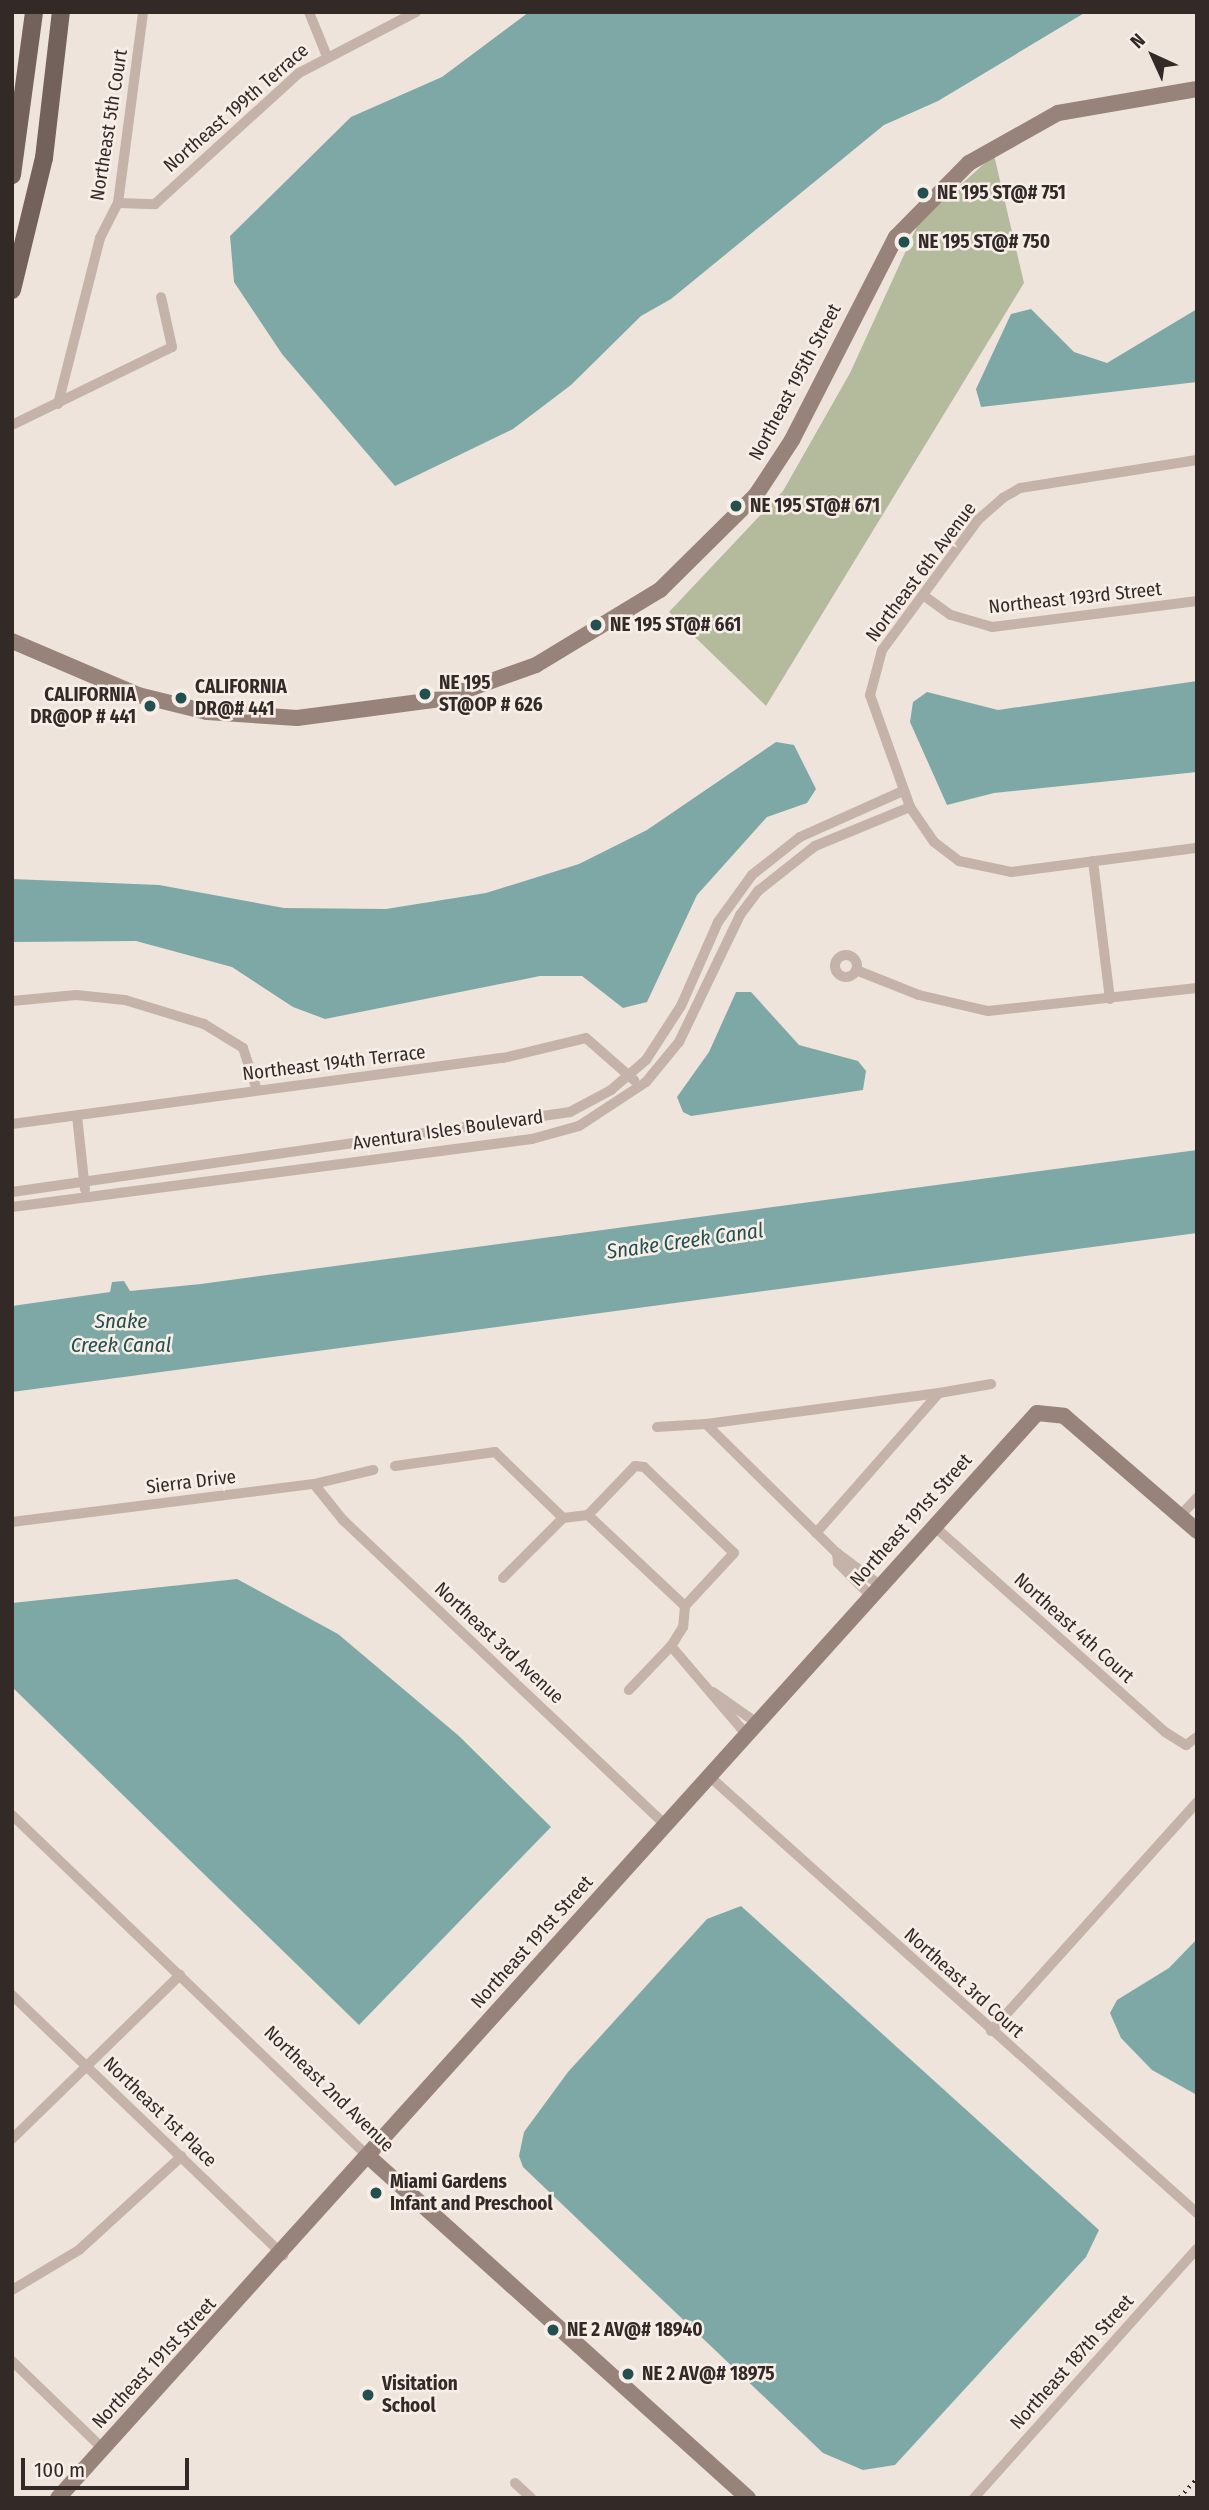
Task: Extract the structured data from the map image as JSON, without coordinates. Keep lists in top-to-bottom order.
{
  "streets": {
    "street": [
      "Northeast 199th Terrace",
      "Northeast 5th Court",
      "Northeast 195th Street",
      "Northeast 6th Avenue",
      "Northeast 193rd Street",
      "Northeast 194th Terrace",
      "Aventura Isles Boulevard",
      "Sierra Drive",
      "Northeast 191st Street",
      "Northeast 4th Court",
      "Northeast 3rd Avenue",
      "Northeast 3rd Court",
      "Northeast 2nd Avenue",
      "Northeast 1st Place",
      "Northeast 187th Street"
    ]
  },
  "crossings": [
    ["Northeast 199th Terrace", "Northeast 5th Court"],
    ["Northeast 6th Avenue", "Northeast 193rd Street"],
    ["Northeast 6th Avenue", "Aventura Isles Boulevard"],
    ["Northeast 194th Terrace", "Aventura Isles Boulevard"],
    ["Sierra Drive", "Northeast 3rd Avenue"],
    ["Northeast 191st Street", "Northeast 4th Court"],
    ["Northeast 191st Street", "Northeast 3rd Avenue"],
    ["Northeast 191st Street", "Northeast 3rd Court"],
    ["Northeast 191st Street", "Northeast 2nd Avenue"],
    ["Northeast 191st Street", "Northeast 1st Place"]
  ],
  "water": ["Snake Creek Canal"],
  "places": [
    "NE 195 ST@# 751",
    "NE 195 ST@# 750",
    "NE 195 ST@# 671",
    "NE 195 ST@# 661",
    "NE 195 ST@OP # 626",
    "CALIFORNIA DR@# 441",
    "CALIFORNIA DR@OP # 441",
    "Miami Gardens Infant and Preschool",
    "NE 2 AV@# 18940",
    "NE 2 AV@# 18975",
    "Visitation School"
  ],
  "scale_bar": "100 m",
  "north": "top left"
}
